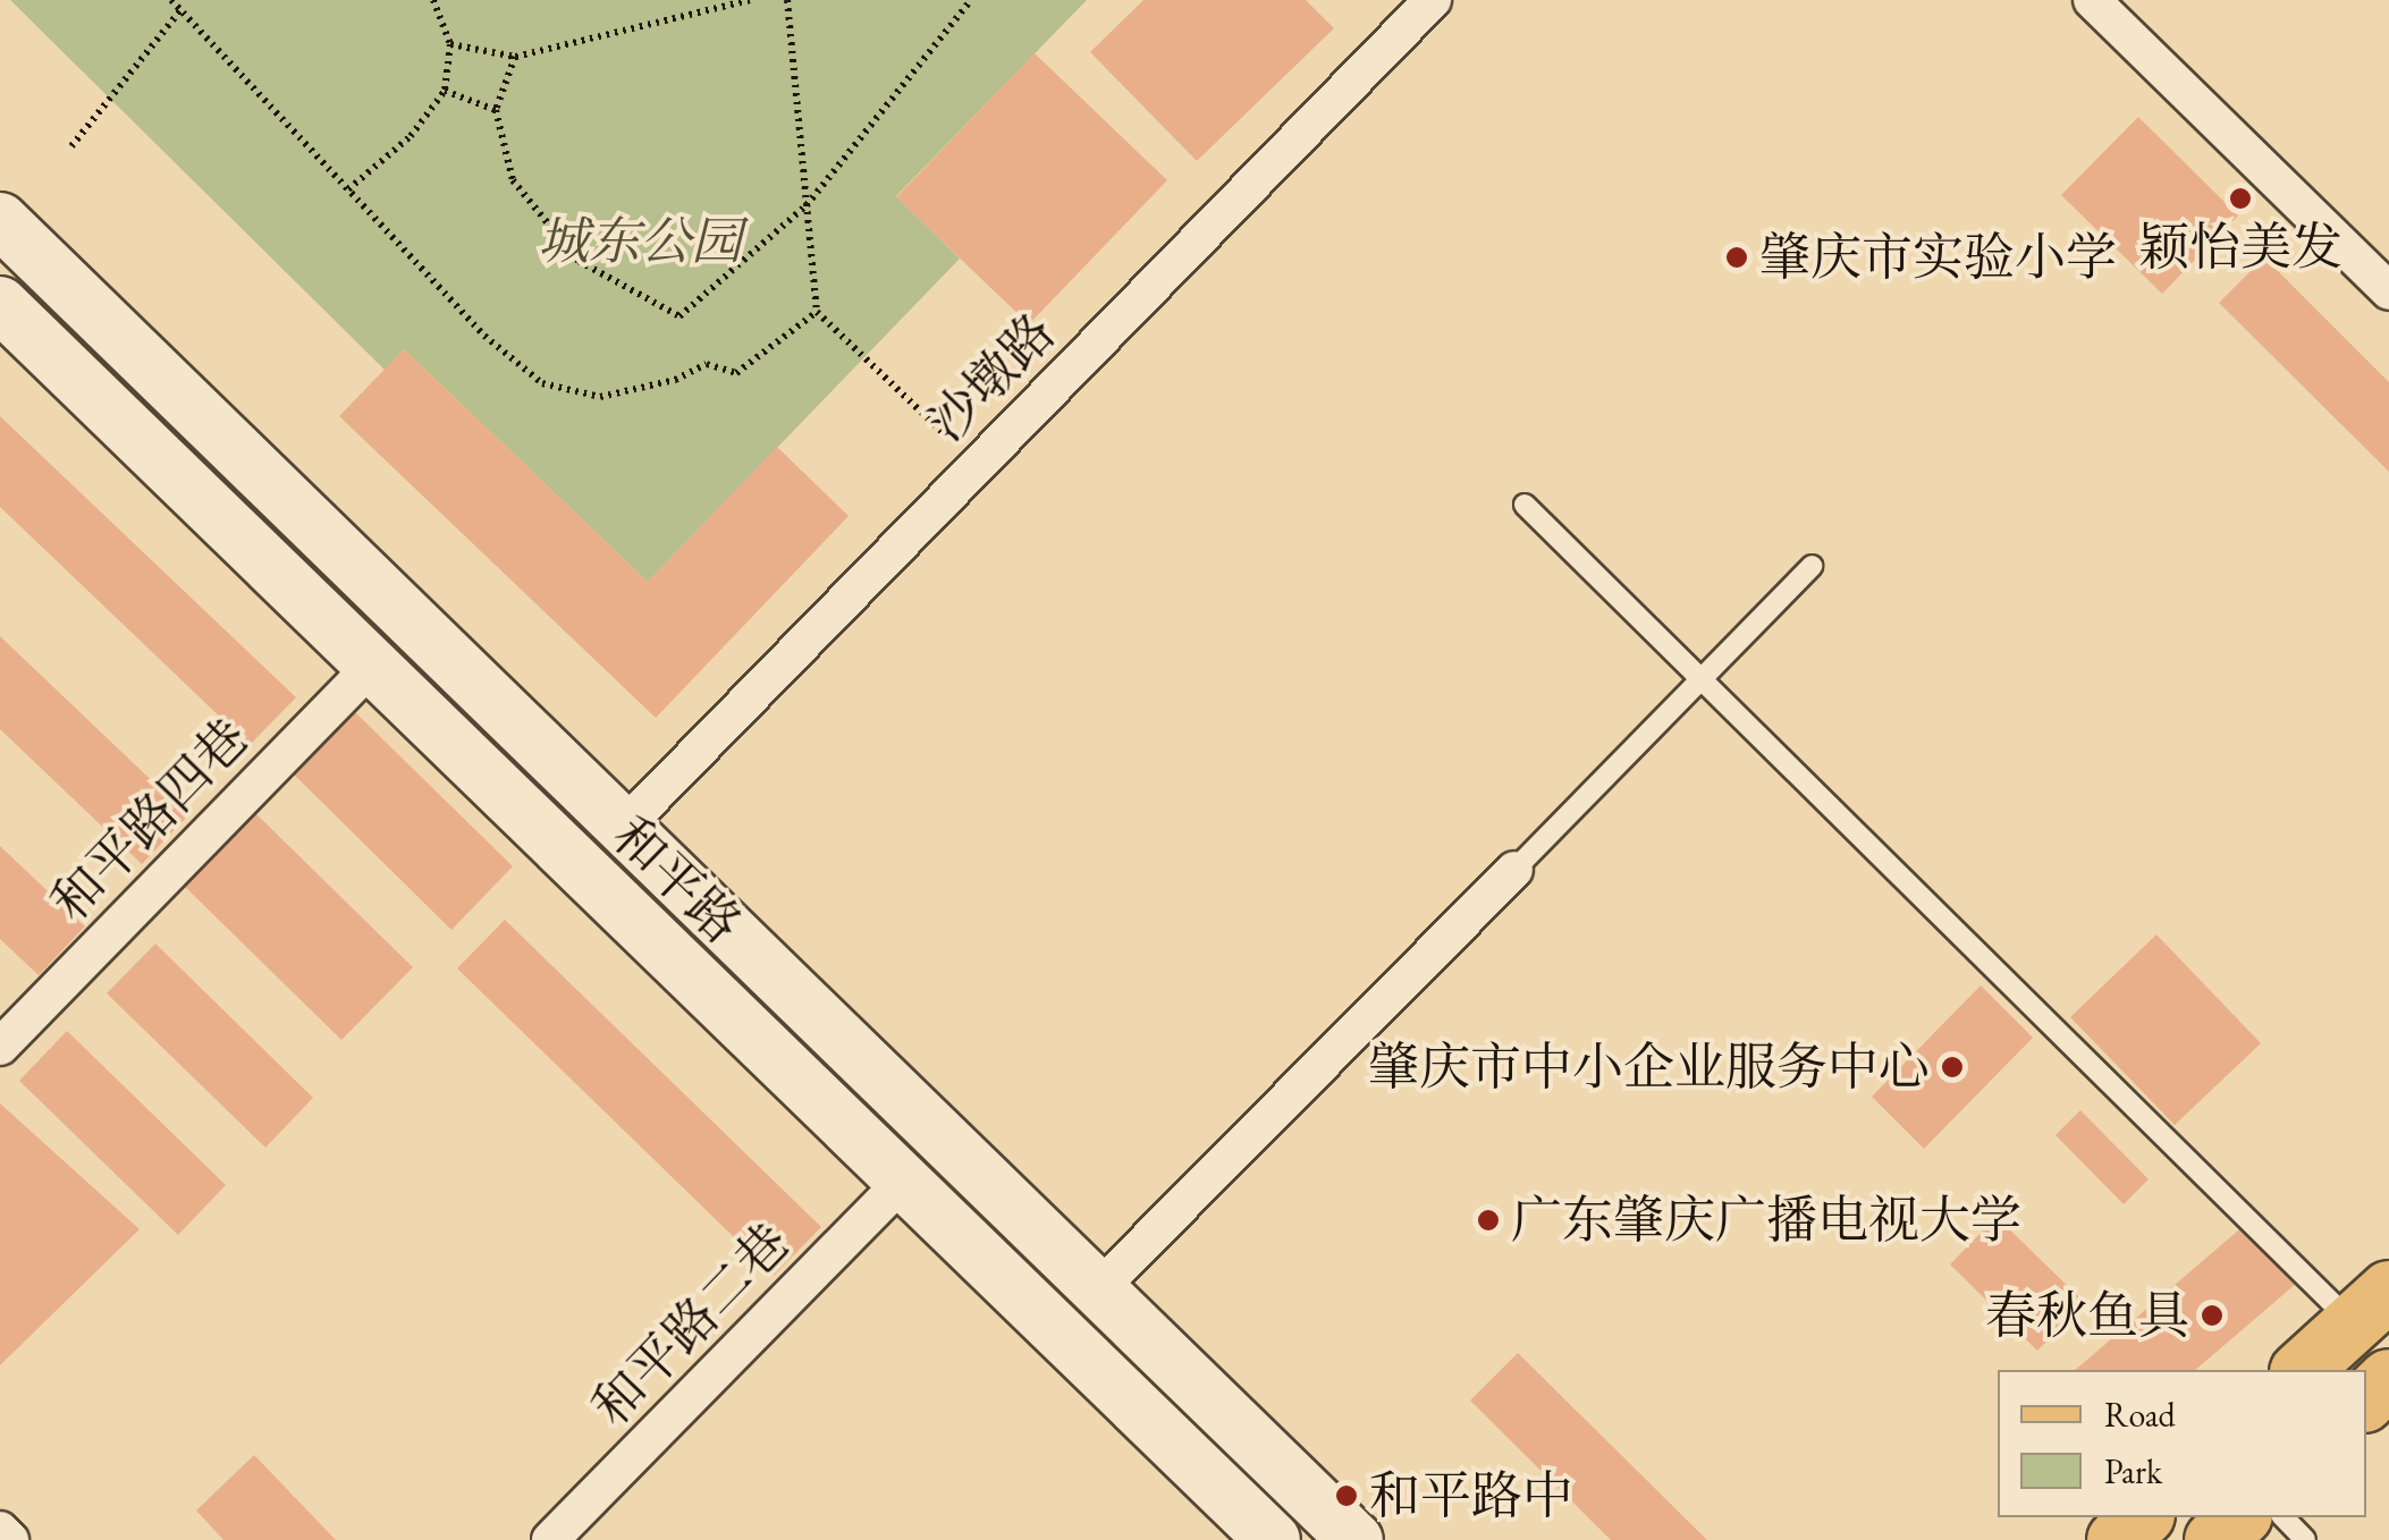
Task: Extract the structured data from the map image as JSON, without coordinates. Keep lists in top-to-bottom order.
{
  "streets": {
    "main road": ["和平路"],
    "street": ["沙墩路", "和平路四巷", "和平路二巷"]
  },
  "crossings": [
    ["沙墩路", "和平路"],
    ["和平路四巷", "和平路"],
    ["和平路", "和平路二巷"]
  ],
  "parks": ["城东公园"],
  "places": [
    "颖怡美发",
    "肇庆市实验小学",
    "肇庆市中小企业服务中心",
    "广东肇庆广播电视大学",
    "春秋鱼具",
    "和平路中"
  ],
  "legend": ["Road", "Park"]
}
